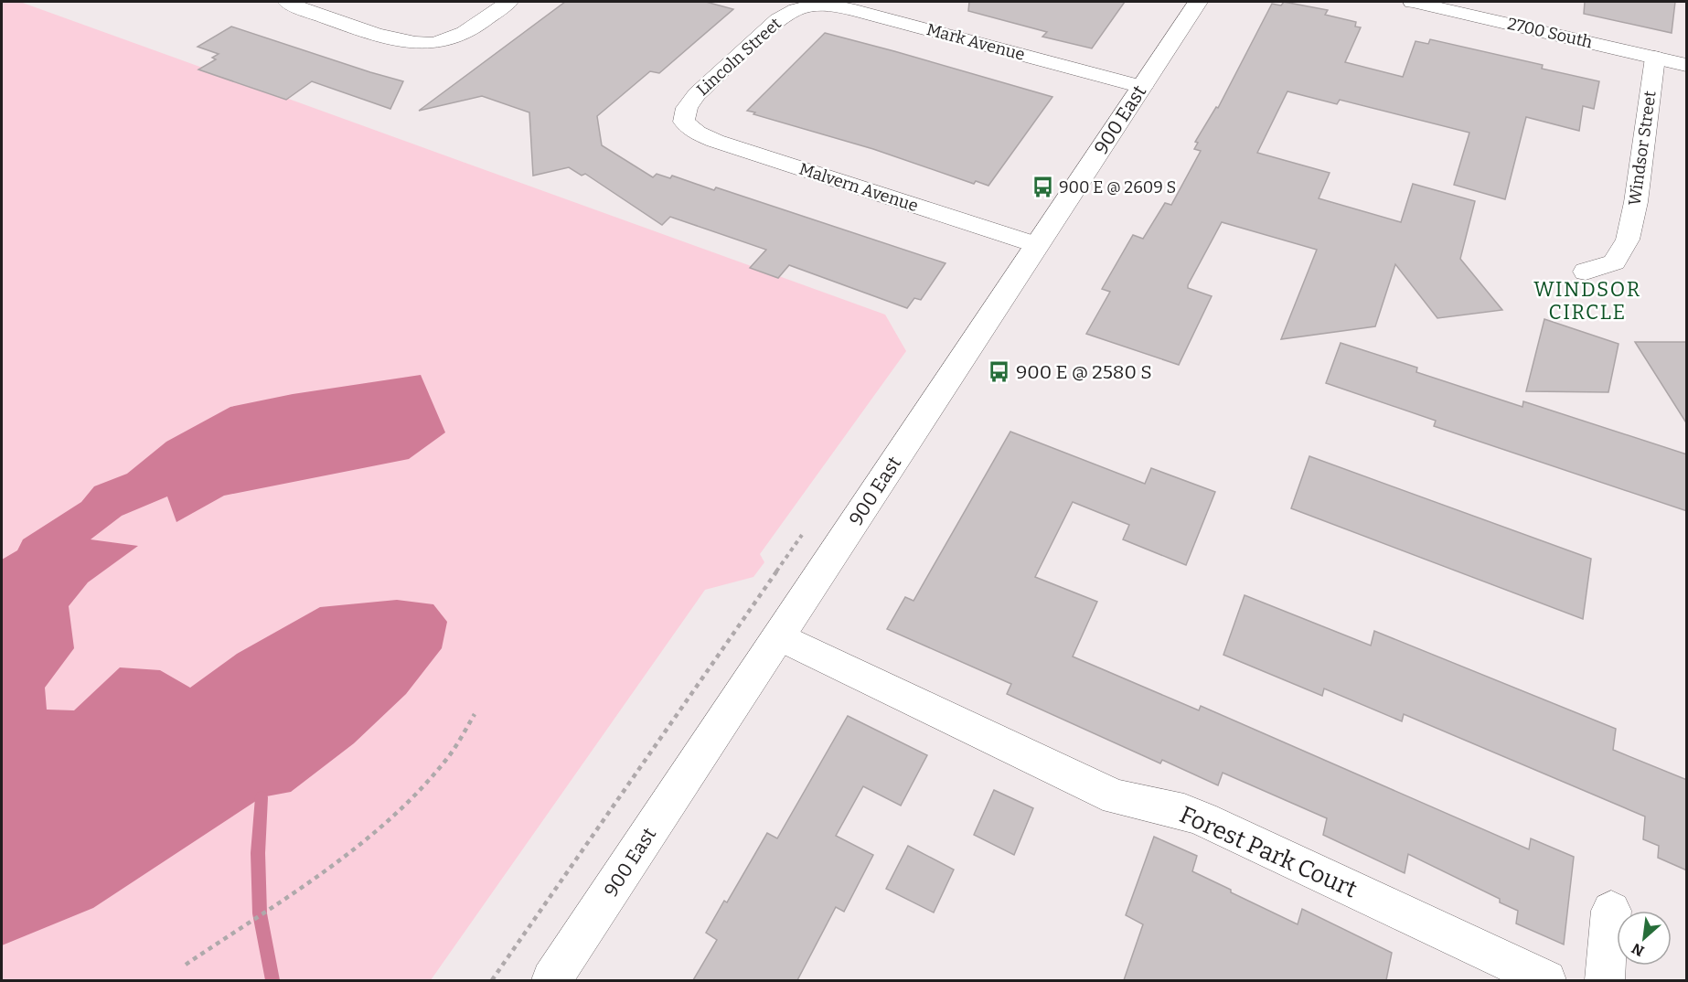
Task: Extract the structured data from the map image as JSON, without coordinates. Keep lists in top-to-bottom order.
{
  "streets": {
    "street": [
      "2700 South",
      "Mark Avenue",
      "Lincoln Street",
      "900 East",
      "Windsor Street",
      "Malvern Avenue",
      "Forest Park Court"
    ]
  },
  "crossings": [
    ["2700 South", "Windsor Street"],
    ["Mark Avenue", "Lincoln Street"],
    ["Mark Avenue", "900 East"],
    ["Lincoln Street", "Malvern Avenue"],
    ["900 East", "Malvern Avenue"],
    ["900 East", "Forest Park Court"]
  ],
  "districts": ["WINDSOR CIRCLE"],
  "places": {
    "bus stop": ["900 E @ 2609 S", "900 E @ 2580 S"]
  },
  "north": "bottom left"
}
